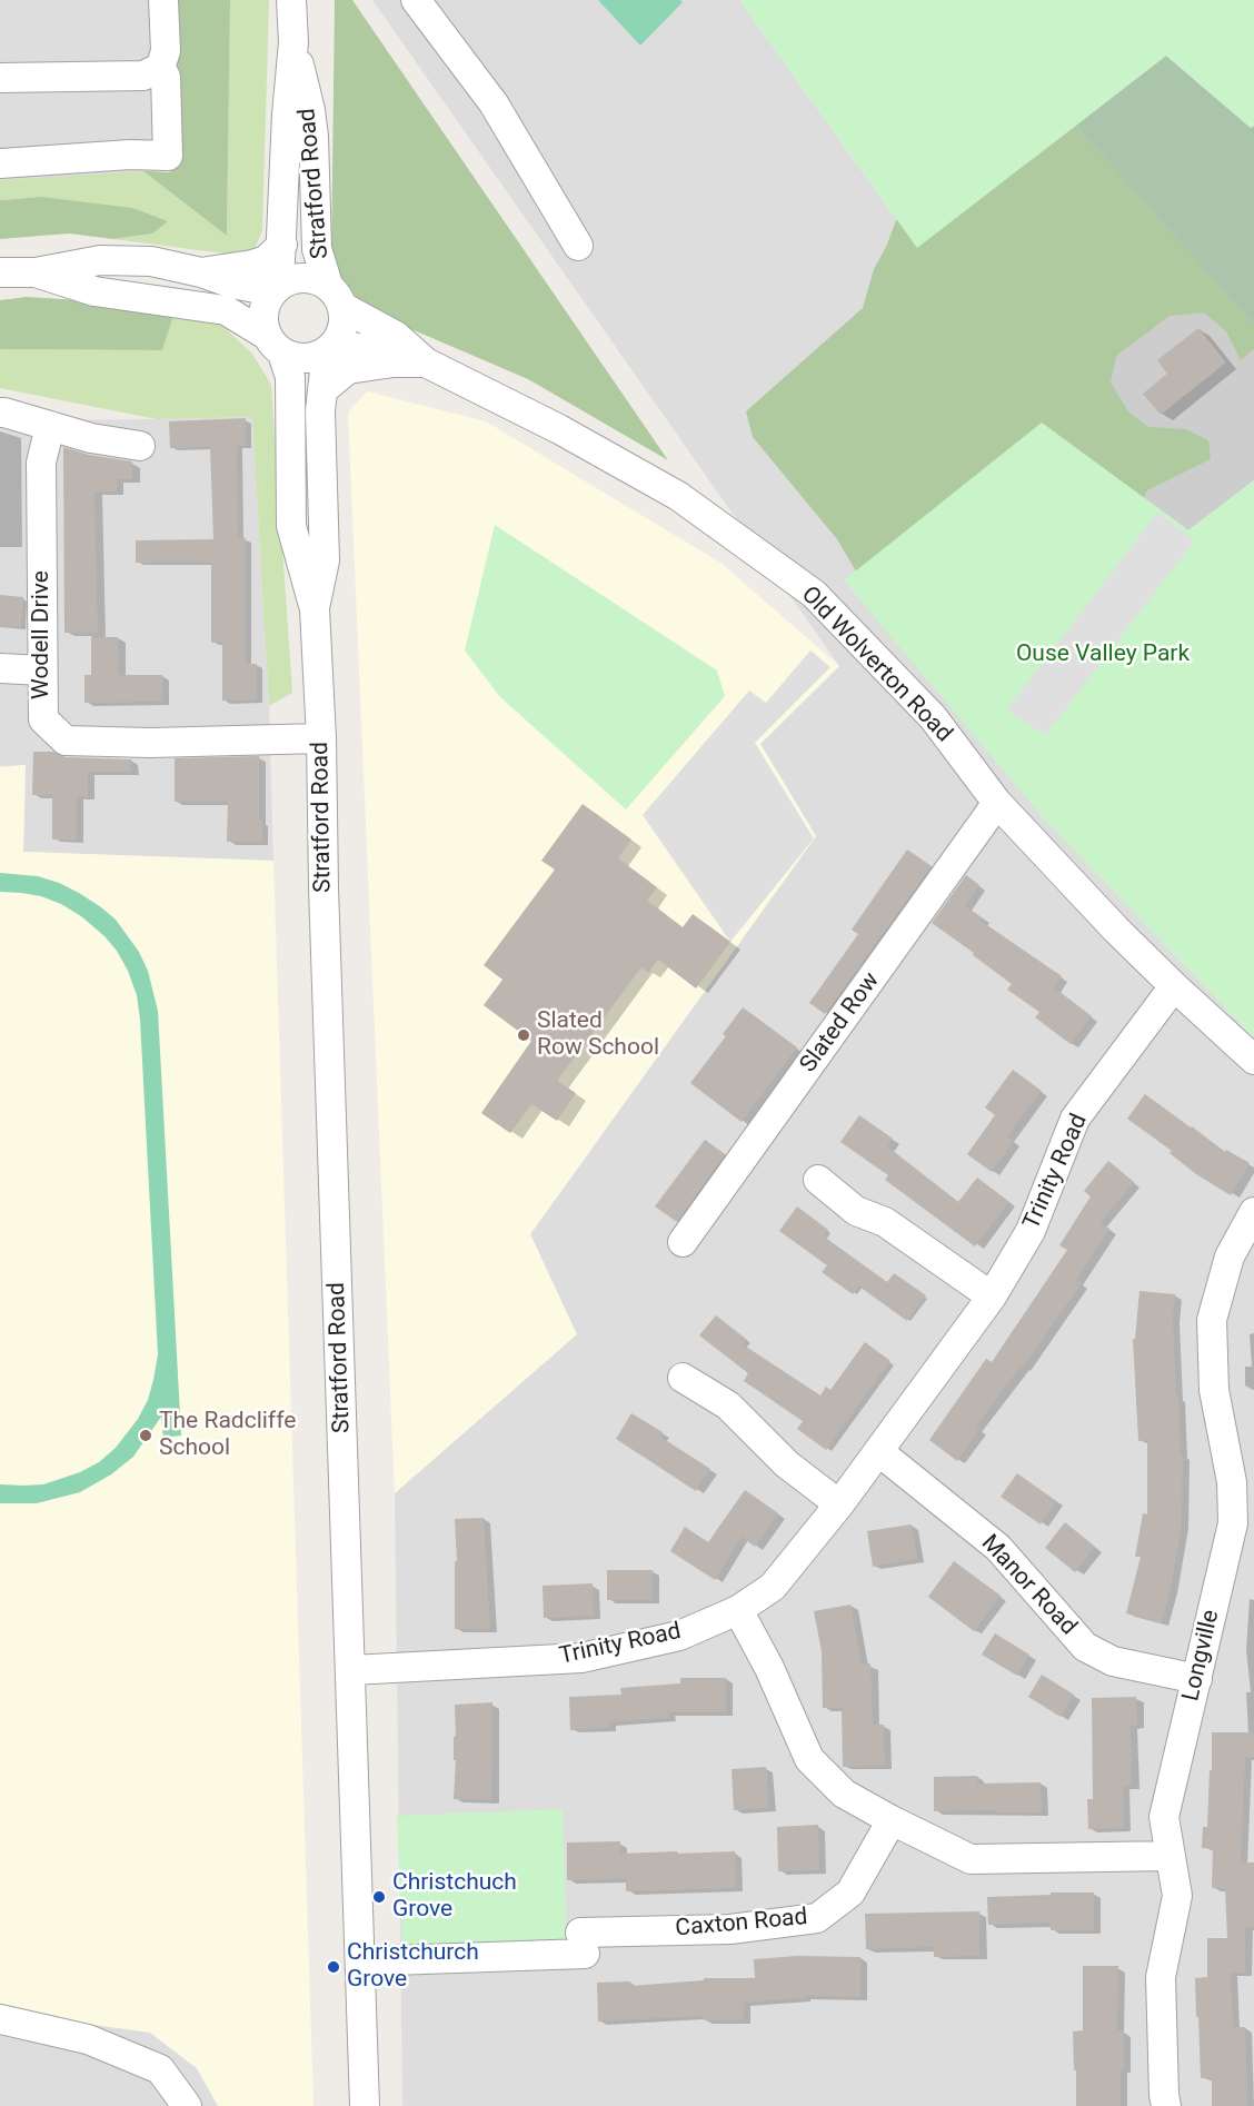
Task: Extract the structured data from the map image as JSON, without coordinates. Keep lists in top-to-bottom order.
{
  "streets": {
    "street": [
      "Stratford Road",
      "Wodell Drive",
      "Old Wolverton Road",
      "Slated Row",
      "Trinity Road",
      "Manor Road",
      "Longville",
      "Caxton Road"
    ]
  },
  "crossings": [
    ["Stratford Road", "Wodell Drive"],
    ["Stratford Road", "Old Wolverton Road"],
    ["Stratford Road", "Trinity Road"],
    ["Stratford Road", "Caxton Road"],
    ["Old Wolverton Road", "Slated Row"],
    ["Old Wolverton Road", "Trinity Road"],
    ["Trinity Road", "Manor Road"],
    ["Manor Road", "Longville"]
  ],
  "parks": ["Ouse Valley Park"],
  "places": [
    "Slated Row School",
    "The Radcliffe School",
    "Christchuch Grove",
    "Christchurch Grove"
  ]
}
